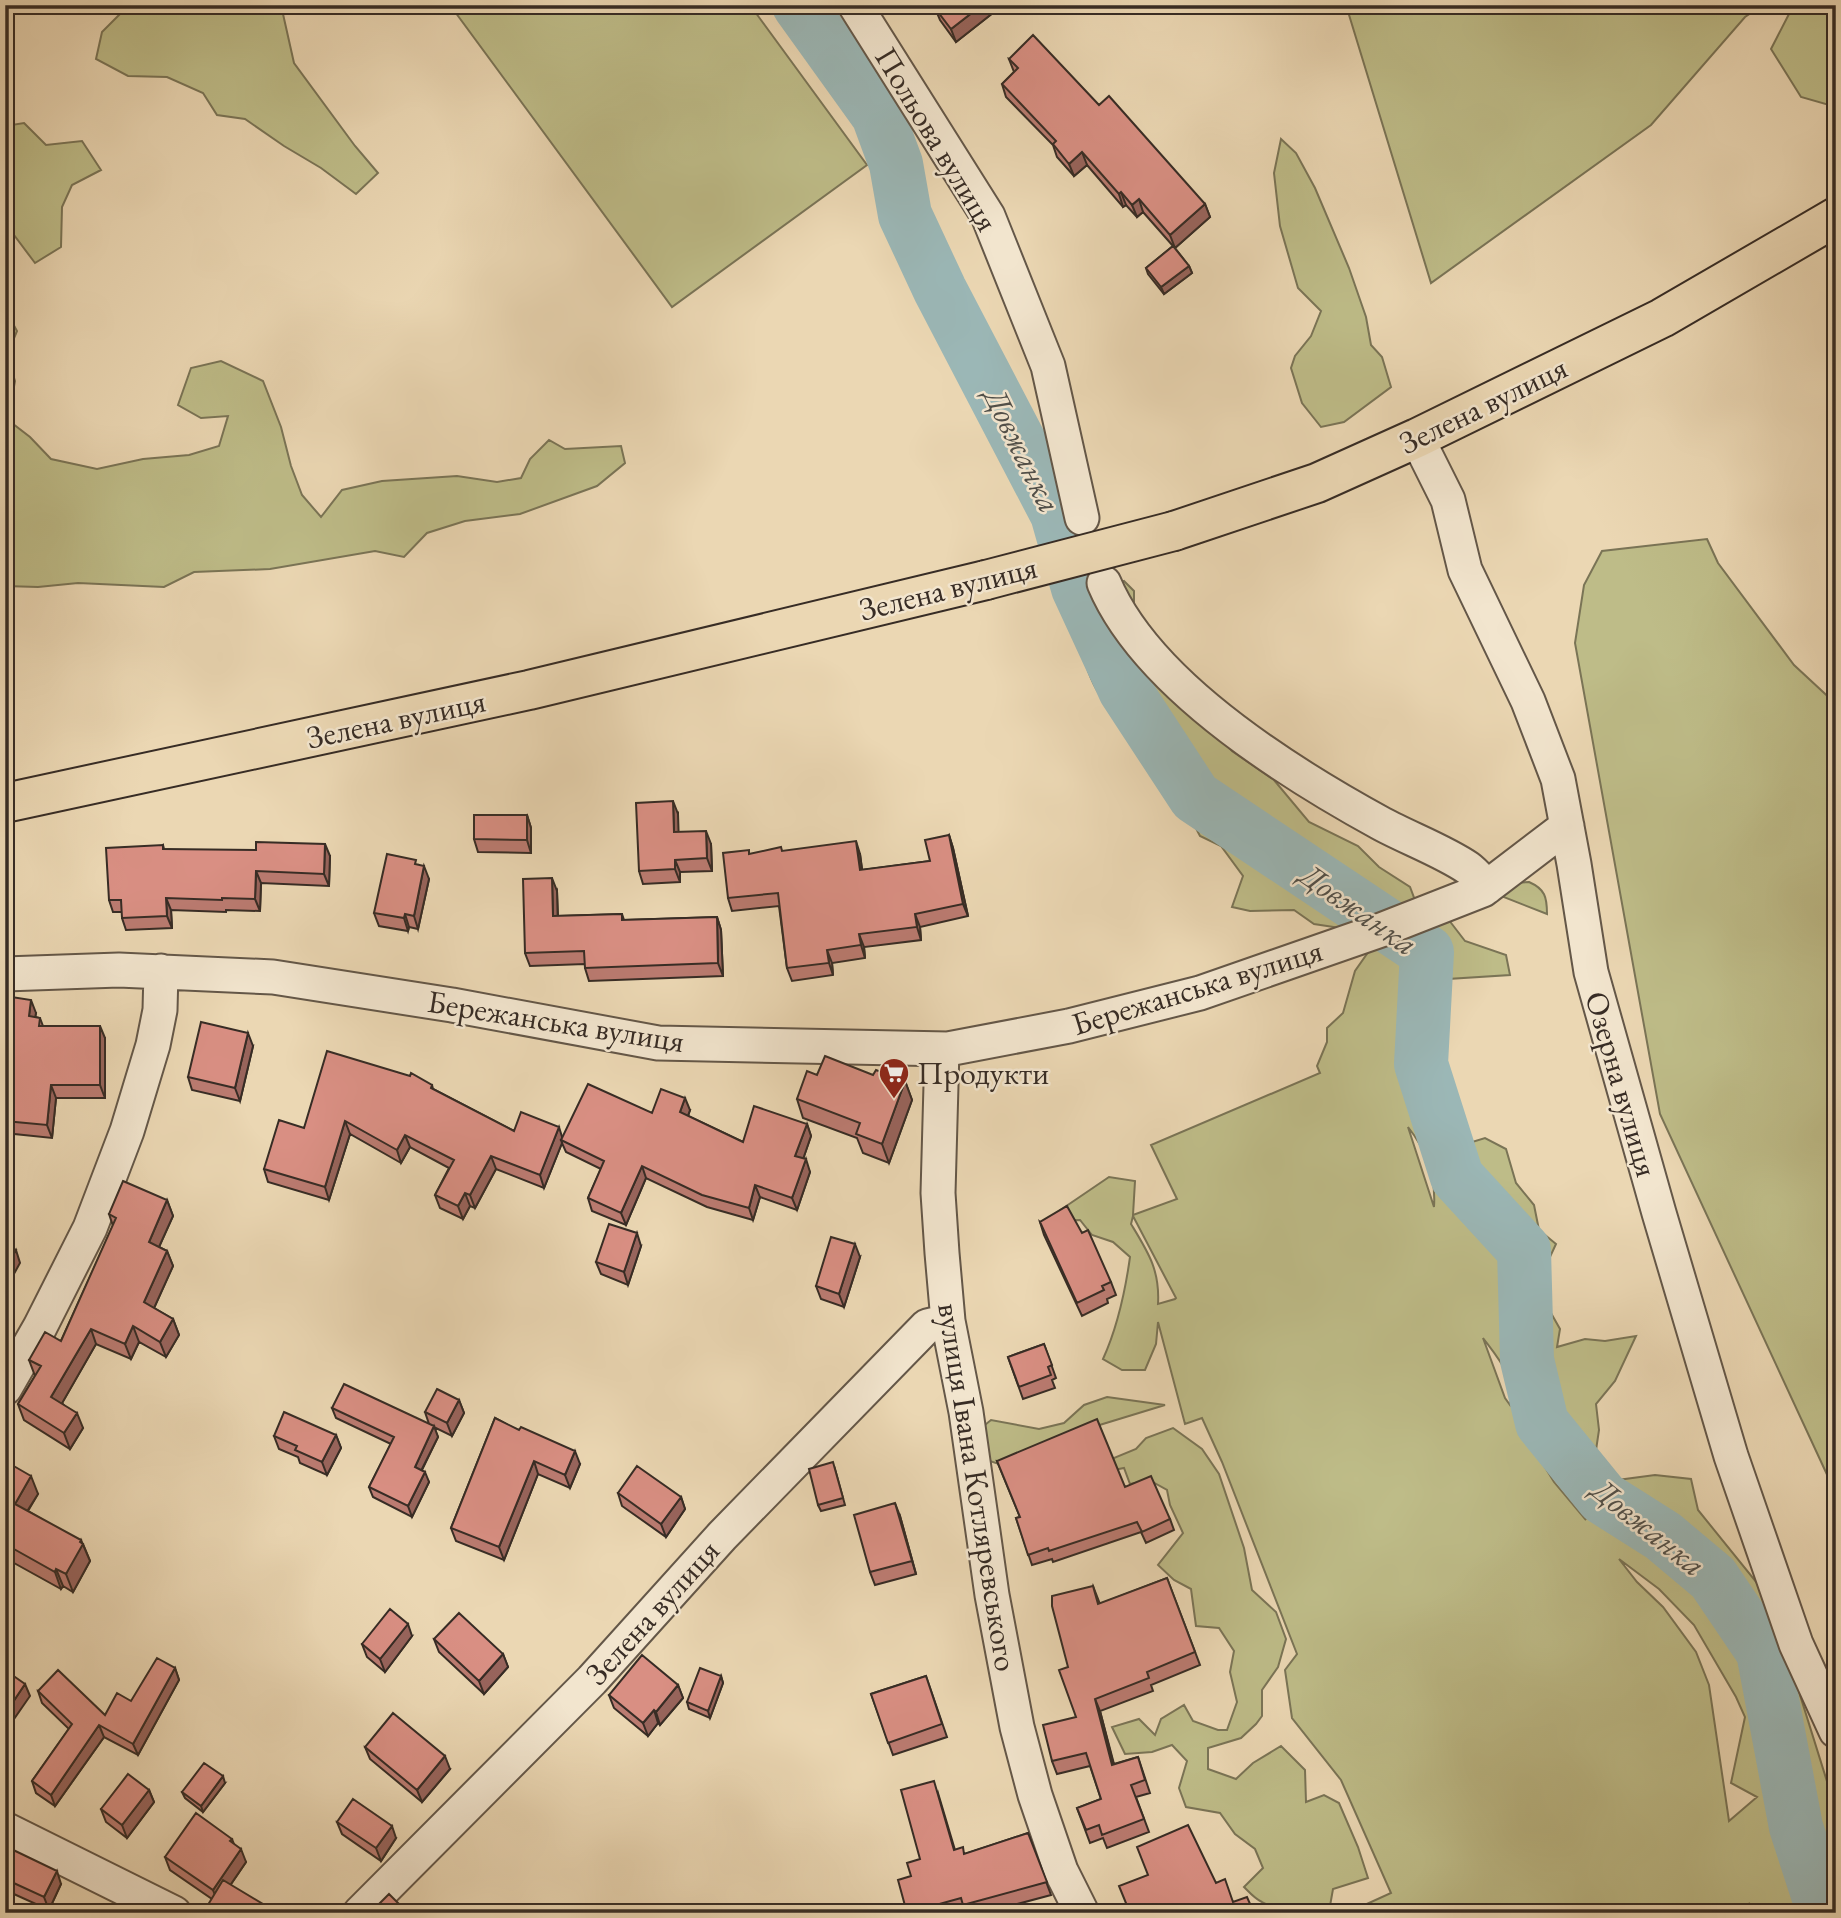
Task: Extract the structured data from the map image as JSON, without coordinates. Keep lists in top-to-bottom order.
{
  "streets": {
    "highway": ["Зелена вулиця"],
    "street": [
      "Польова вулиця",
      "Бережанська вулиця",
      "Озерна вулиця",
      "вулиця Івана Котляревського"
    ]
  },
  "crossings": [
    ["Зелена вулиця", "Озерна вулиця"],
    ["Зелена вулиця", "вулиця Івана Котляревського"],
    ["Бережанська вулиця", "Озерна вулиця"],
    ["Бережанська вулиця", "вулиця Івана Котляревського"]
  ],
  "water": ["Довжанка"],
  "places": {
    "supermarket": ["Продукти"]
  }
}
